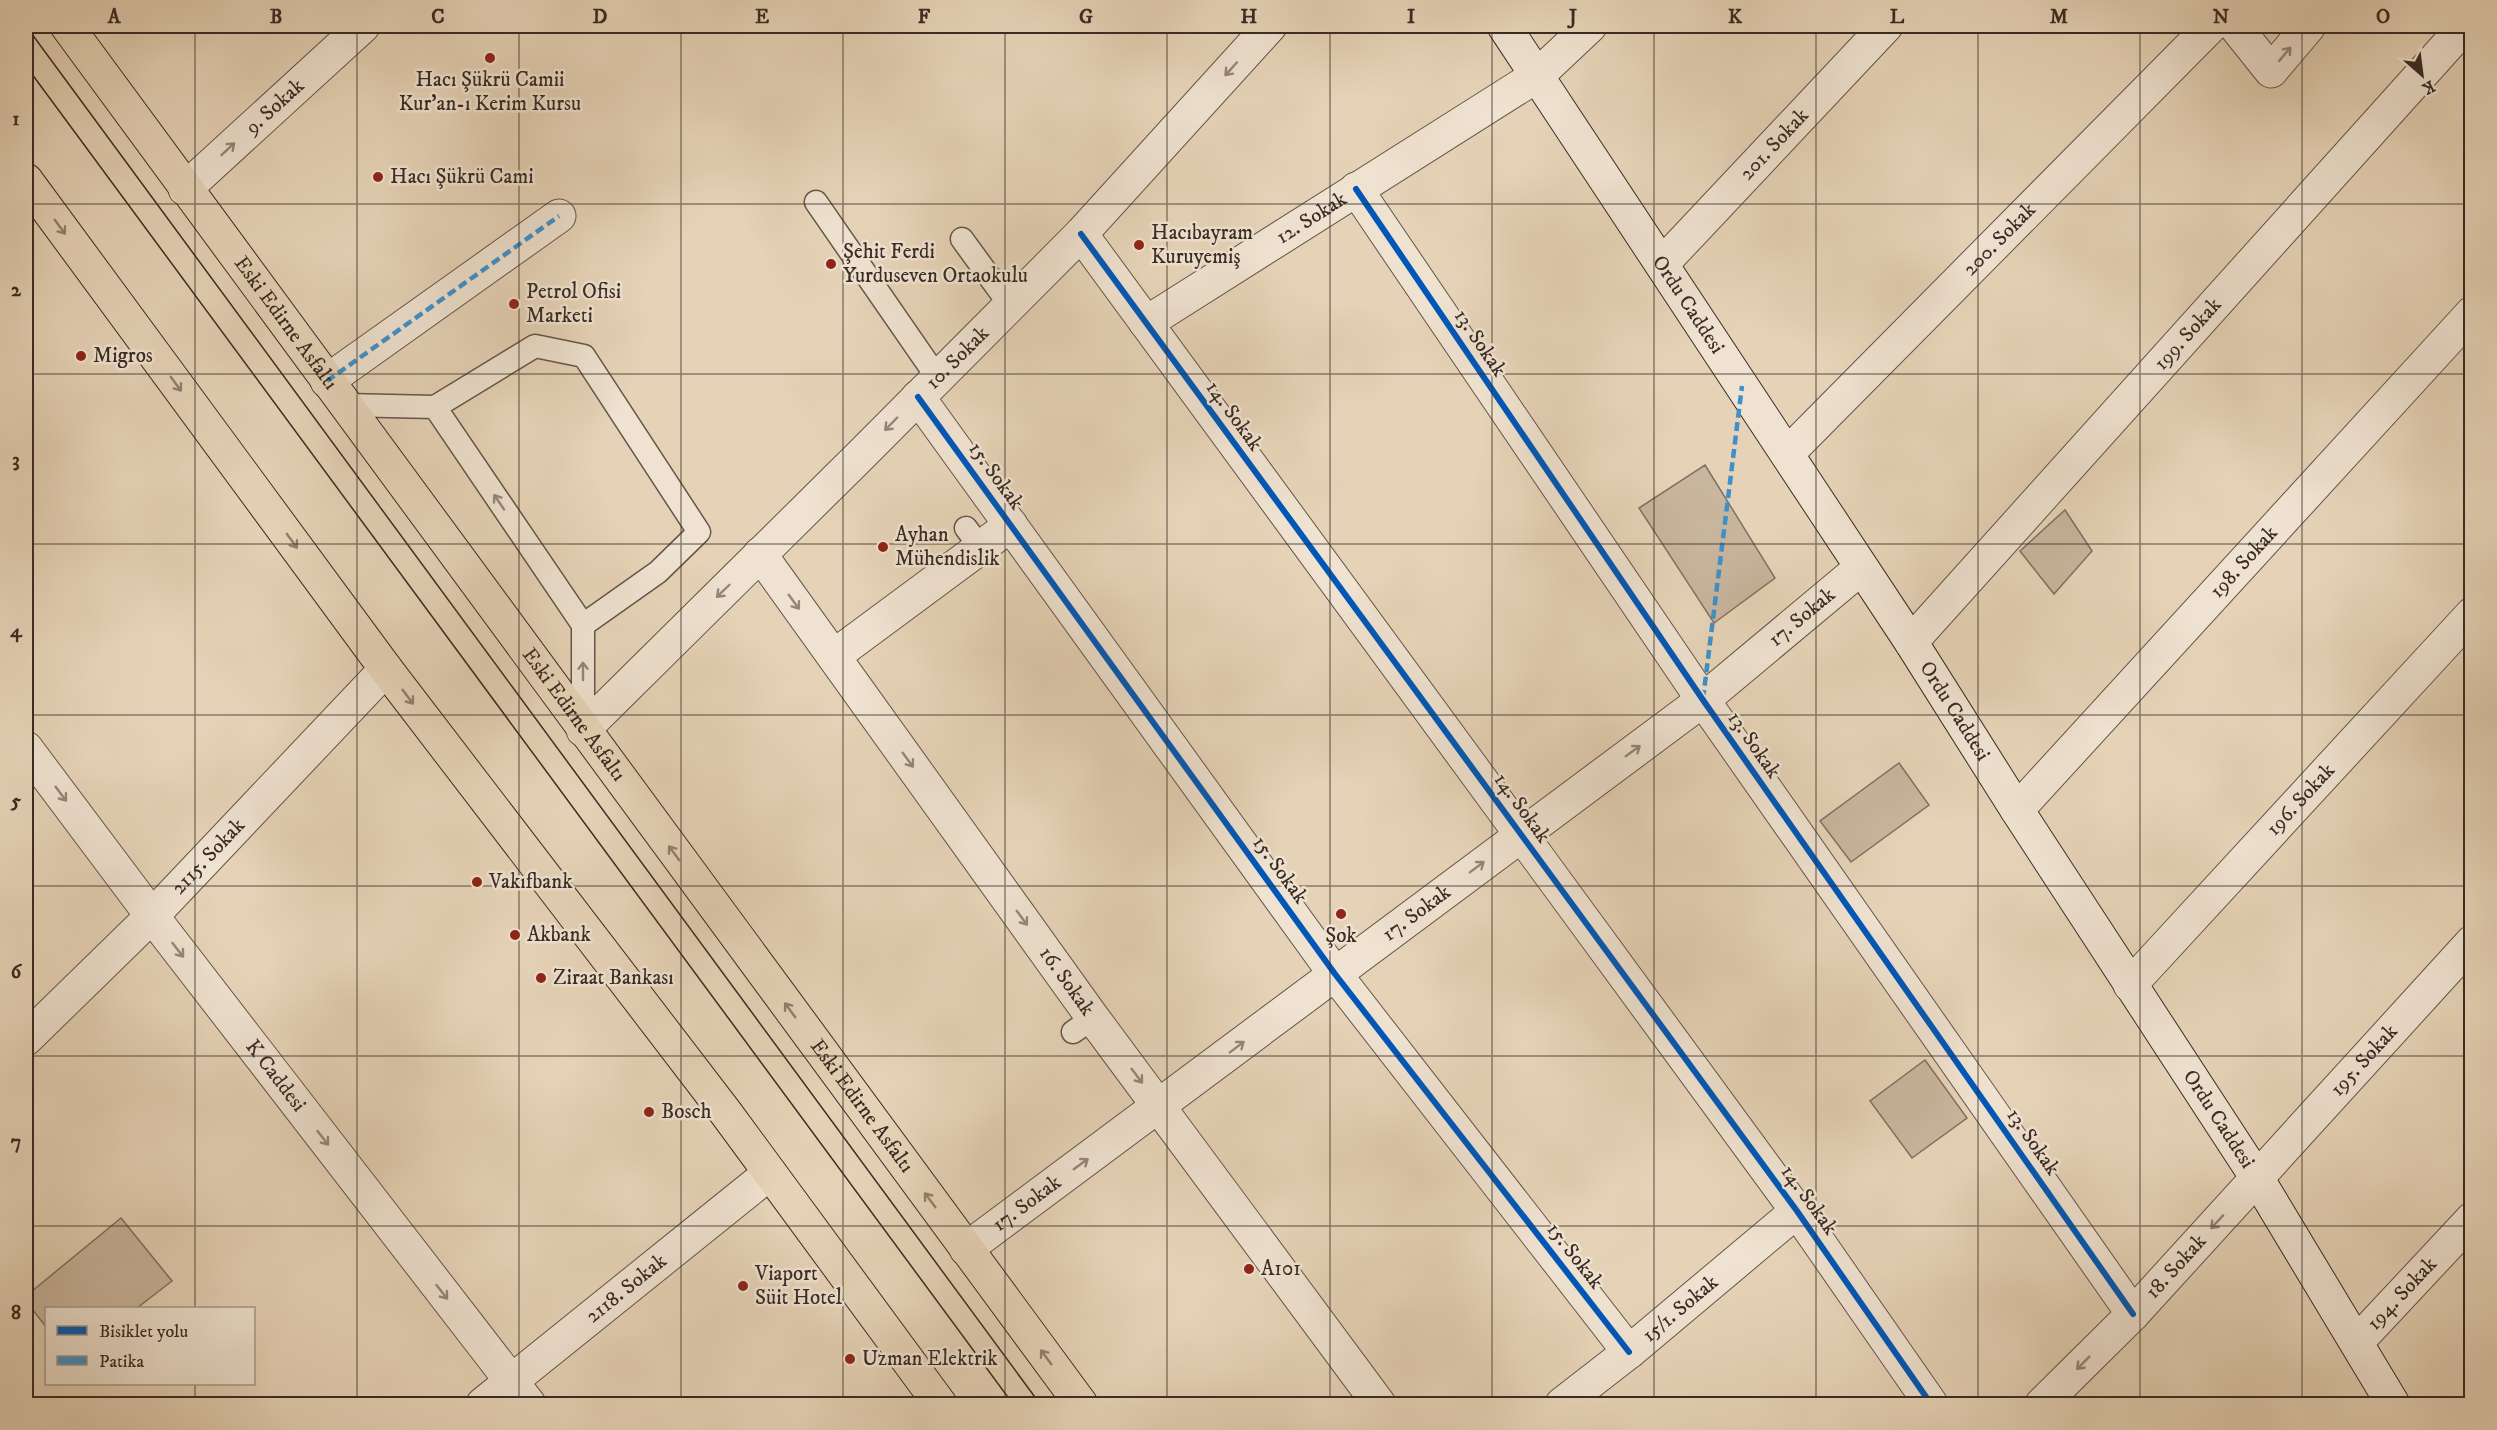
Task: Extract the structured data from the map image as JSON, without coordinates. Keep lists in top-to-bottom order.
{
  "streets": {
    "main road": ["Eski Edirne Asfaltı"],
    "street": [
      "9. Sokak",
      "201. Sokak",
      "12. Sokak",
      "200. Sokak",
      "Ordu Caddesi",
      "199. Sokak",
      "13. Sokak",
      "10. Sokak",
      "14. Sokak",
      "15. Sokak",
      "198. Sokak",
      "17. Sokak",
      "196. Sokak",
      "2115. Sokak",
      "16. Sokak",
      "195. Sokak",
      "K Caddesi",
      "18. Sokak",
      "2118. Sokak",
      "194. Sokak",
      "15/1. Sokak"
    ]
  },
  "crossings": [
    ["9. Sokak", "Eski Edirne Asfaltı"],
    ["201. Sokak", "Ordu Caddesi"],
    ["12. Sokak", "Ordu Caddesi"],
    ["12. Sokak", "13. Sokak"],
    ["12. Sokak", "14. Sokak"],
    ["200. Sokak", "Ordu Caddesi"],
    ["Ordu Caddesi", "199. Sokak"],
    ["Ordu Caddesi", "198. Sokak"],
    ["Ordu Caddesi", "17. Sokak"],
    ["Ordu Caddesi", "196. Sokak"],
    ["Ordu Caddesi", "195. Sokak"],
    ["Ordu Caddesi", "18. Sokak"],
    ["Ordu Caddesi", "194. Sokak"],
    ["Eski Edirne Asfaltı", "10. Sokak"],
    ["Eski Edirne Asfaltı", "17. Sokak"],
    ["13. Sokak", "17. Sokak"],
    ["13. Sokak", "18. Sokak"],
    ["10. Sokak", "14. Sokak"],
    ["10. Sokak", "15. Sokak"],
    ["10. Sokak", "16. Sokak"],
    ["14. Sokak", "17. Sokak"],
    ["14. Sokak", "15/1. Sokak"],
    ["15. Sokak", "17. Sokak"],
    ["15. Sokak", "15/1. Sokak"],
    ["17. Sokak", "16. Sokak"],
    ["2115. Sokak", "K Caddesi"],
    ["195. Sokak", "18. Sokak"],
    ["K Caddesi", "2118. Sokak"]
  ],
  "one_way": [
    "10. Sokak",
    "17. Sokak",
    "16. Sokak",
    "K Caddesi",
    "18. Sokak"
  ],
  "places": [
    "Hacı Şükrü Camii Kur'an-ı Kerim Kursu",
    "Hacı Şükrü Cami",
    "Hacıbayram Kuruyemiş",
    "Şehit Ferdi Yurduseven Ortaokulu",
    "Petrol Ofisi Marketi",
    "Migros",
    "Ayhan Mühendislik",
    "Vakıfbank",
    "Şok",
    "Akbank",
    "Ziraat Bankası",
    "Bosch",
    "A101",
    "Viaport Süit Hotel",
    "Uzman Elektrik"
  ],
  "legend": ["Bisiklet yolu", "Patika"],
  "north": "bottom right",
  "grid": {
    "columns": [
      "A",
      "B",
      "C",
      "D",
      "E",
      "F",
      "G",
      "H",
      "I",
      "J",
      "K",
      "L",
      "M",
      "N",
      "O"
    ],
    "rows": [
      "1",
      "2",
      "3",
      "4",
      "5",
      "6",
      "7",
      "8"
    ]
  }
}
